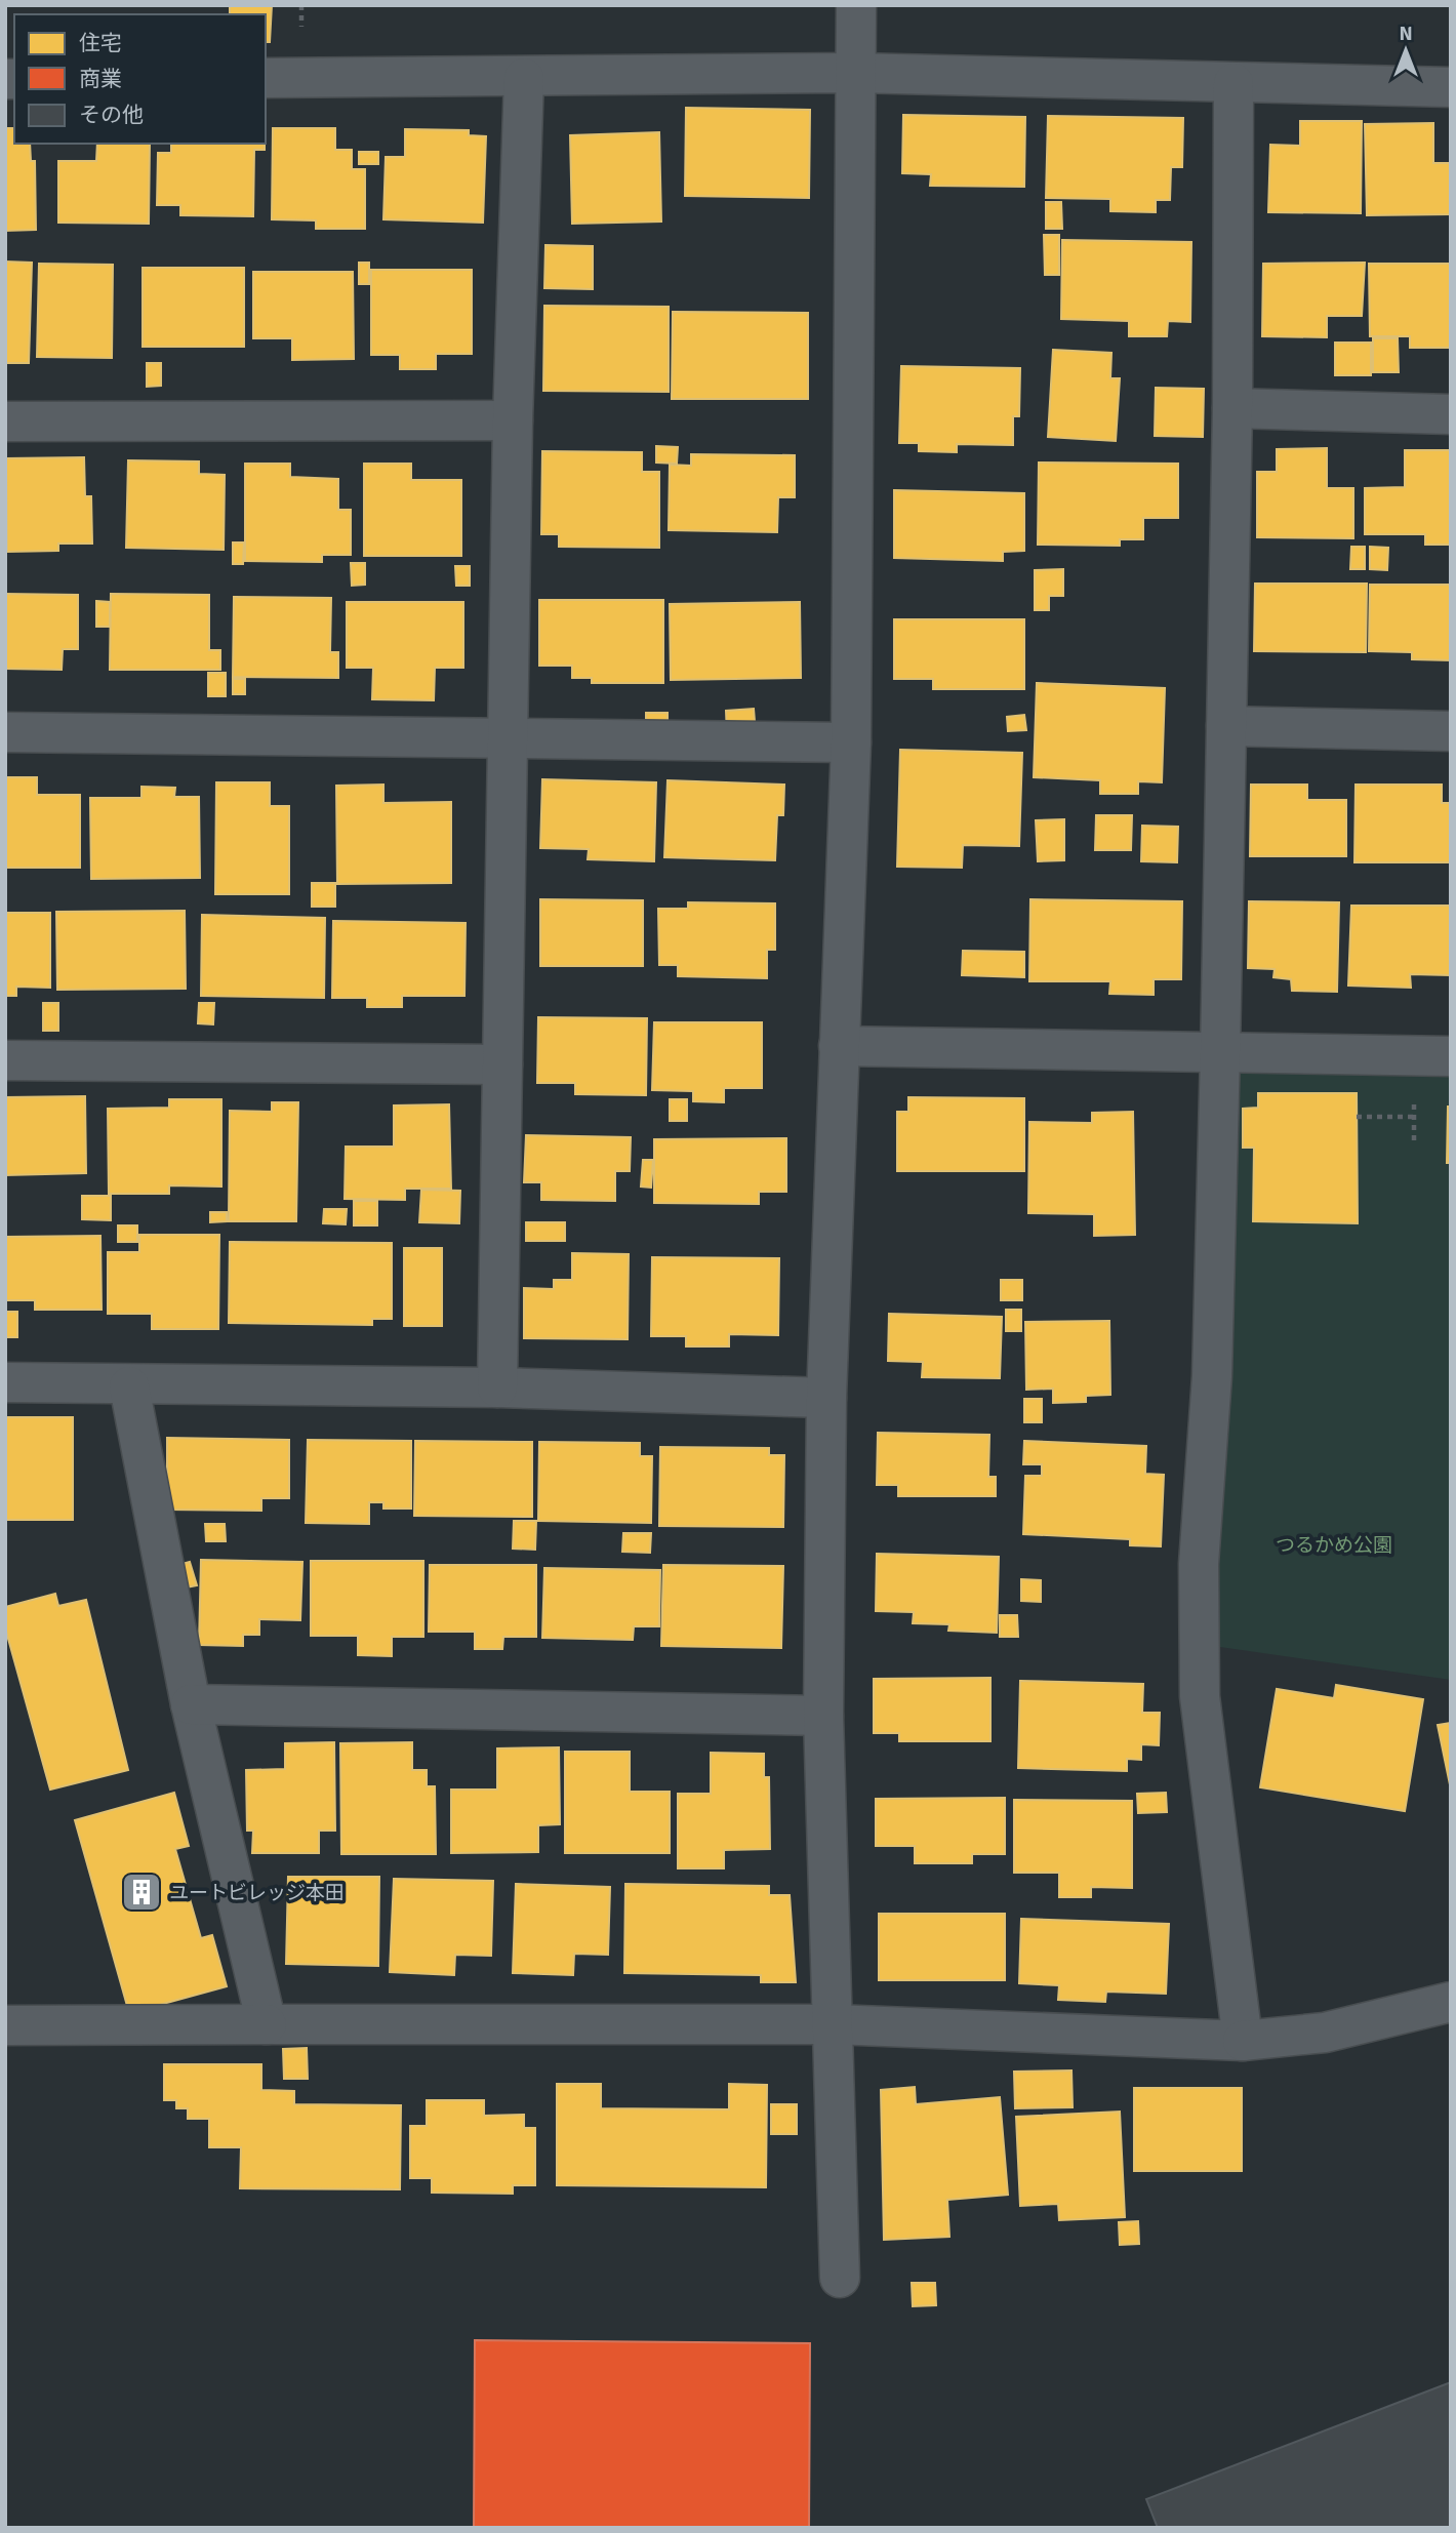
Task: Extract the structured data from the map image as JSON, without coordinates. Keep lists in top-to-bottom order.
{
  "parks": ["つるかめ公園"],
  "places": {
    "building": ["ユートビレッジ本田"]
  },
  "legend": ["住宅", "商業", "その他"],
  "north": "top"
}
